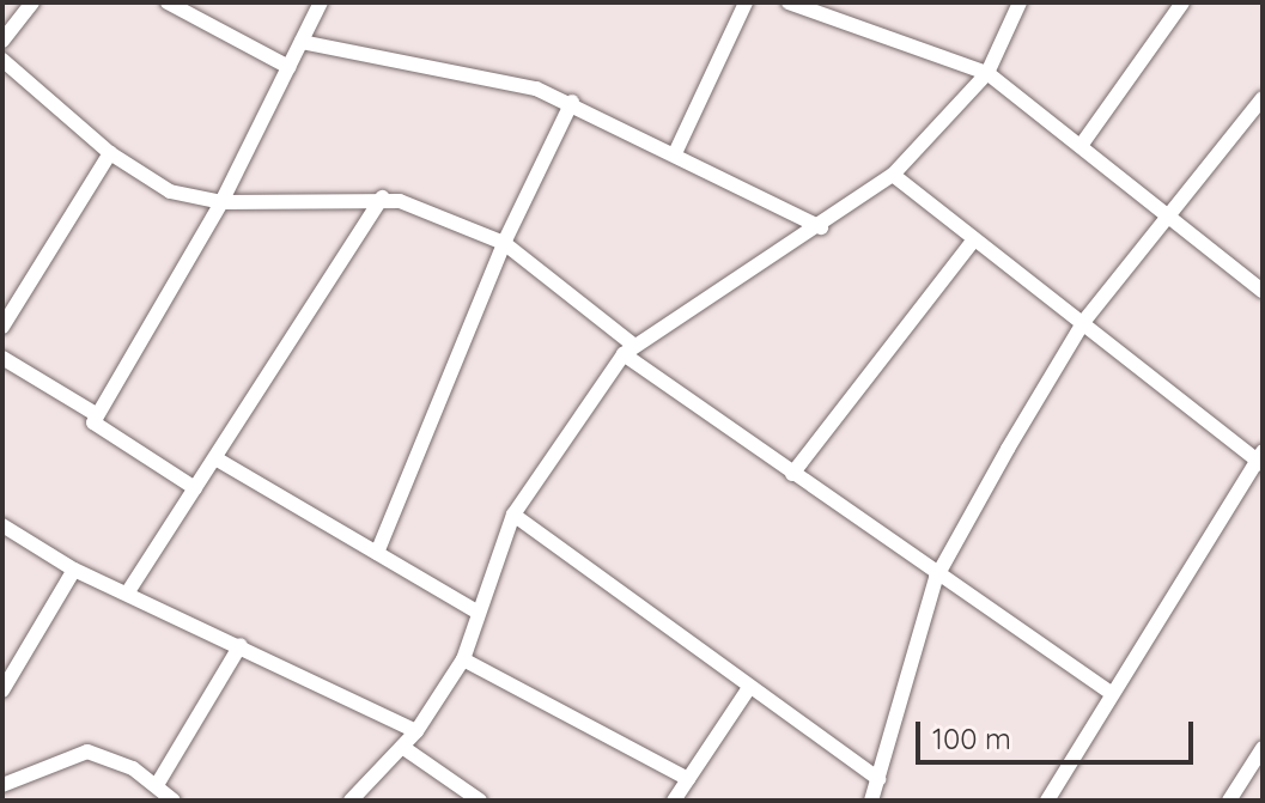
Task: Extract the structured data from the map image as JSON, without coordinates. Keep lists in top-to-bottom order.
{
  "scale_bar": "100 m"
}
